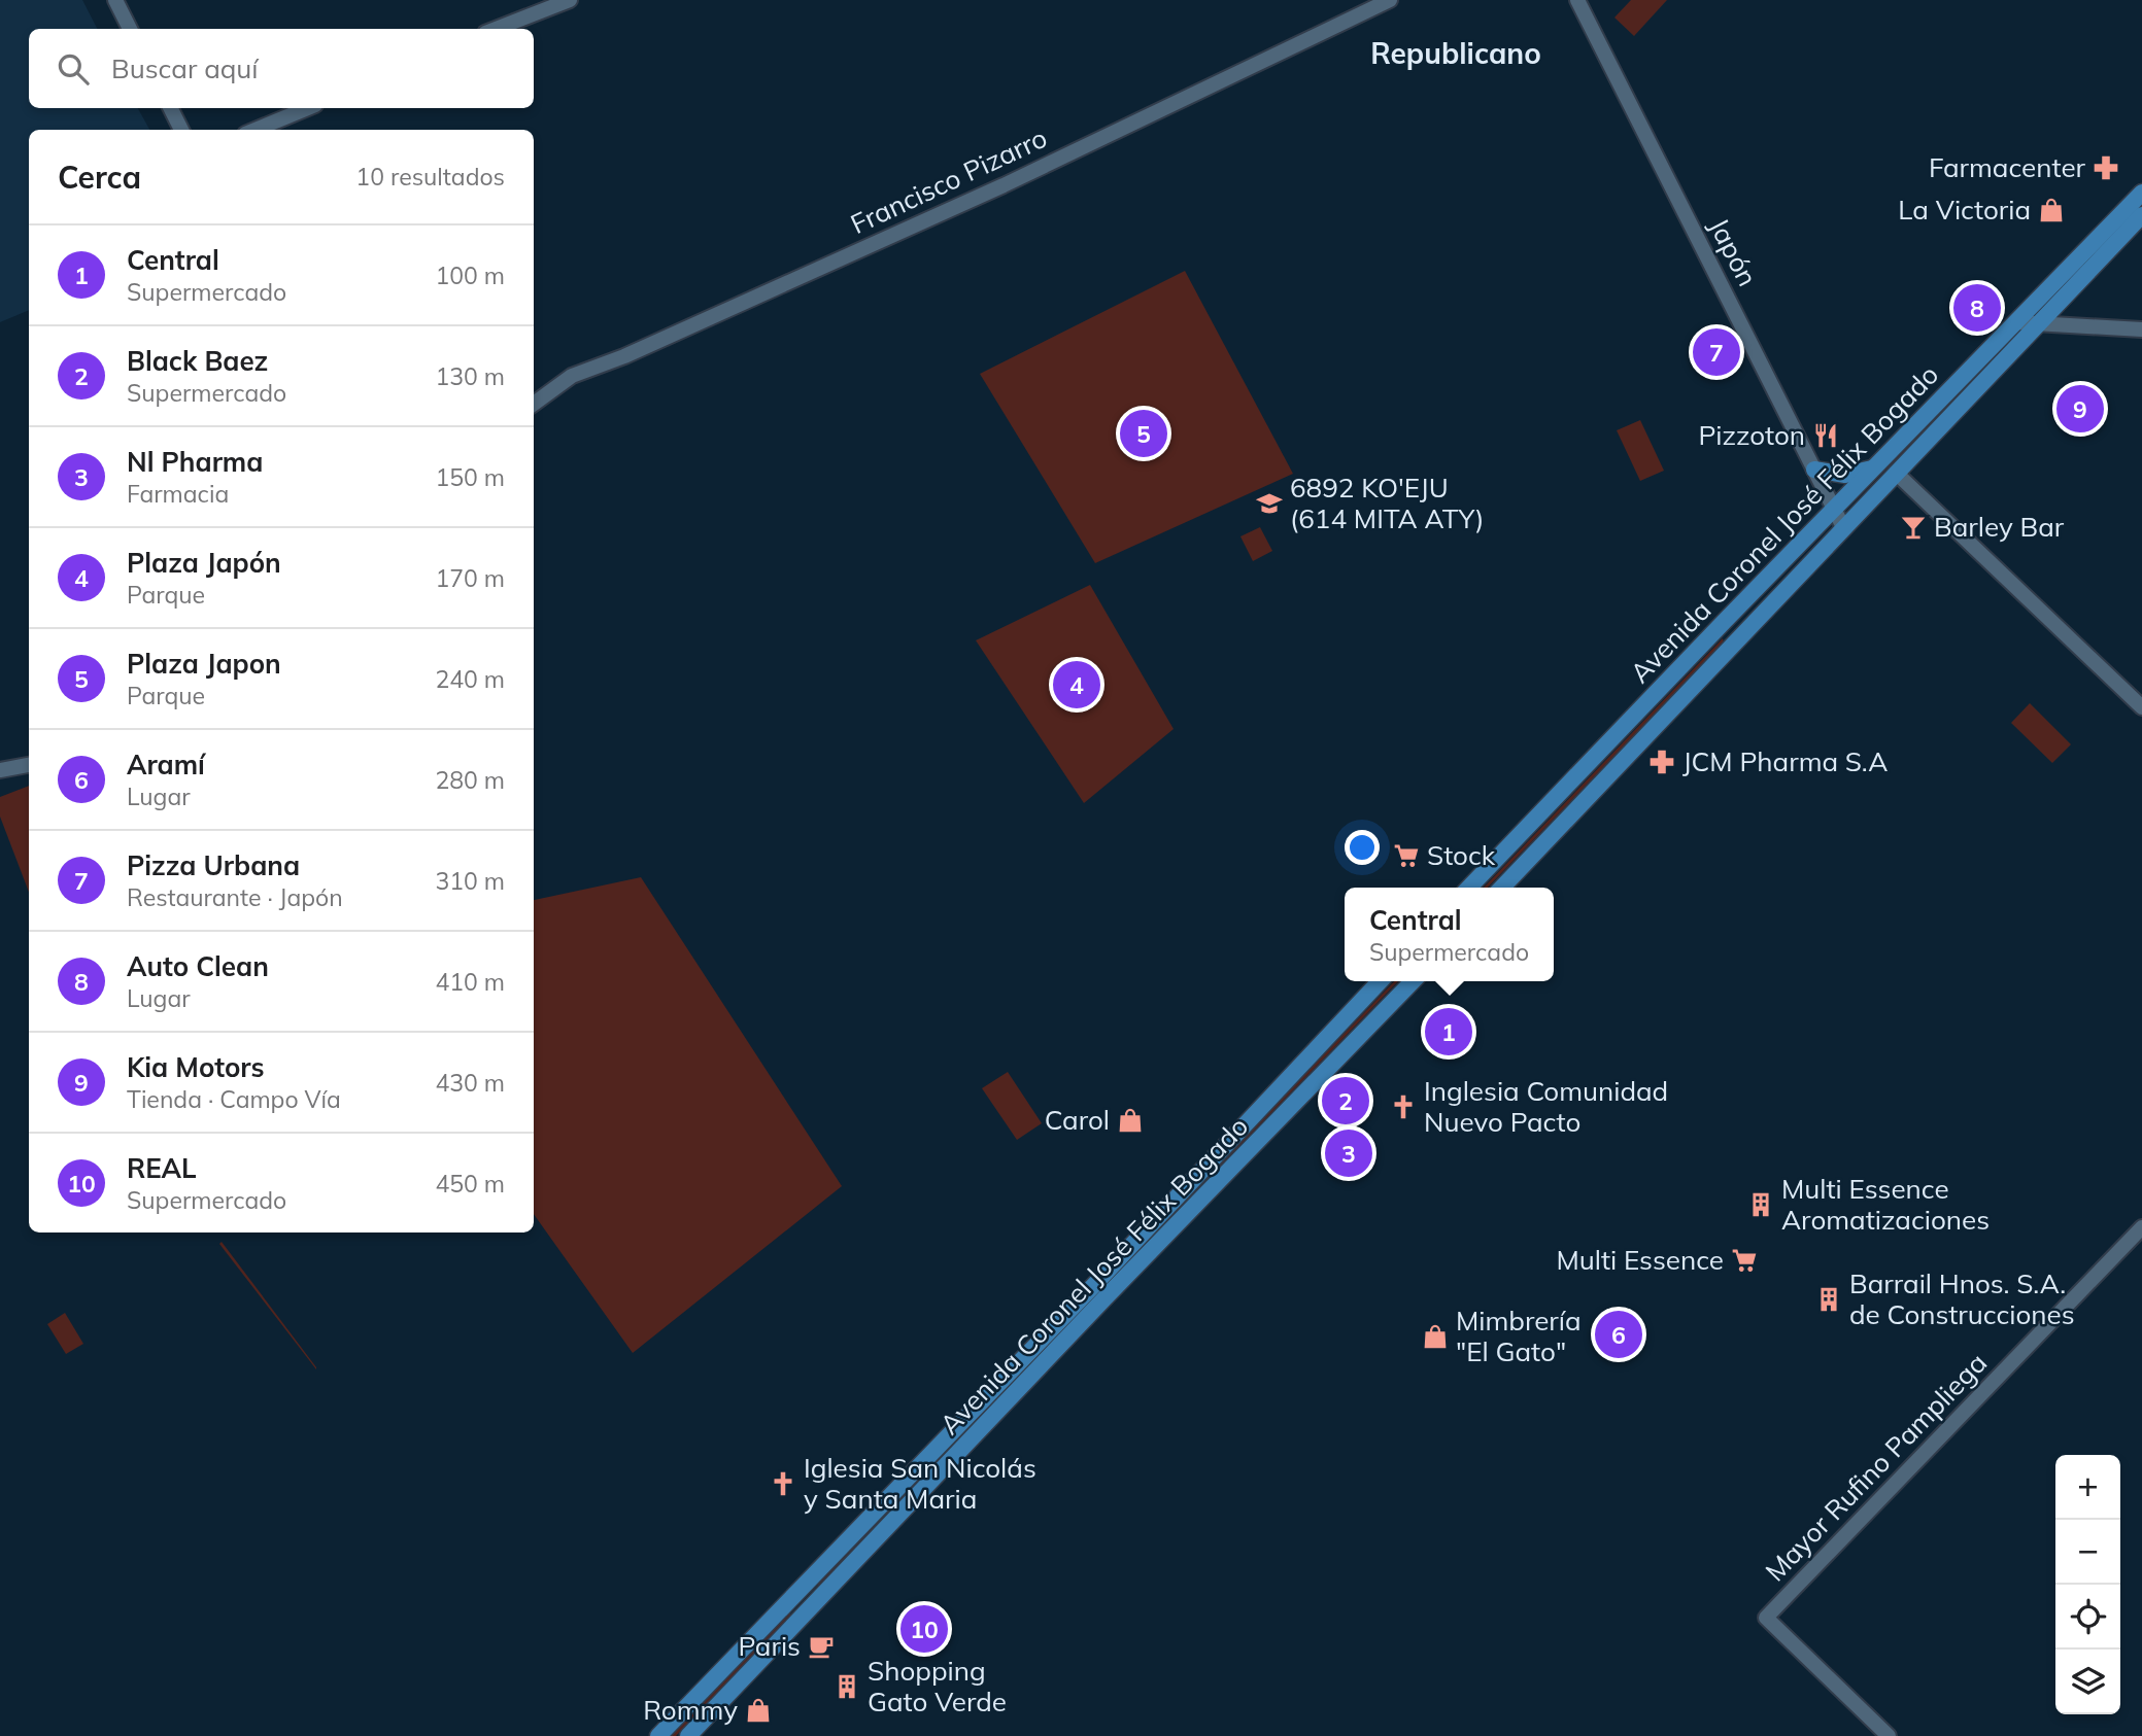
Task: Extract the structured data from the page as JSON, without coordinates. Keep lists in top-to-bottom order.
{
  "streets": {
    "main road": ["Avenida Coronel José Félix Bogado"],
    "street": ["Francisco Pizarro", "Japón", "Mayor Rufino Pampliega"]
  },
  "crossings": [
    ["Japón", "Avenida Coronel José Félix Bogado"]
  ],
  "districts": ["Republicano"],
  "places": {
    "pharmacy": ["Farmacenter", "JCM Pharma S.A"],
    "shop": [
      "La Victoria",
      "Carol",
      "Mimbrería \"El Gato\"",
      "Rommy"
    ],
    "restaurant": ["Pizzoton"],
    "school or university": ["6892 KO'EJU (614 MITA ATY)"],
    "bar": ["Barley Bar"],
    "supermarket": ["Stock", "Multi Essence"],
    "church": ["Inglesia Comunidad Nuevo Pacto", "Iglesia San Nicolás y Santa Maria"],
    "building": ["Multi Essence Aromatizaciones", "Barrail Hnos. S.A. de Construcciones", "Shopping Gato Verde"],
    "cafe": ["Paris"]
  },
  "page": {
    "search": "Buscar aquí",
    "heading": ["Cerca", "10 resultados"],
    "list": [
      {
        "mark": "1",
        "name": "Central",
        "note": "Supermercado",
        "value": "100 m"
      },
      {
        "mark": "2",
        "name": "Black Baez",
        "note": "Supermercado",
        "value": "130 m"
      },
      {
        "mark": "3",
        "name": "Nl Pharma",
        "note": "Farmacia",
        "value": "150 m"
      },
      {
        "mark": "4",
        "name": "Plaza Japón",
        "note": "Parque",
        "value": "170 m"
      },
      {
        "mark": "5",
        "name": "Plaza Japon",
        "note": "Parque",
        "value": "240 m"
      },
      {
        "mark": "6",
        "name": "Aramí",
        "note": "Lugar",
        "value": "280 m"
      },
      {
        "mark": "7",
        "name": "Pizza Urbana",
        "note": "Restaurante · Japón",
        "value": "310 m"
      },
      {
        "mark": "8",
        "name": "Auto Clean",
        "note": "Lugar",
        "value": "410 m"
      },
      {
        "mark": "9",
        "name": "Kia Motors",
        "note": "Tienda · Campo Vía",
        "value": "430 m"
      },
      {
        "mark": "10",
        "name": "REAL",
        "note": "Supermercado",
        "value": "450 m"
      }
    ],
    "pins": [
      "8",
      "7",
      "9",
      "5",
      "4",
      "1",
      "2",
      "3",
      "6",
      "10"
    ],
    "popup": ["Central", "Supermercado"],
    "map_buttons": ["+", "−"]
  }
}
